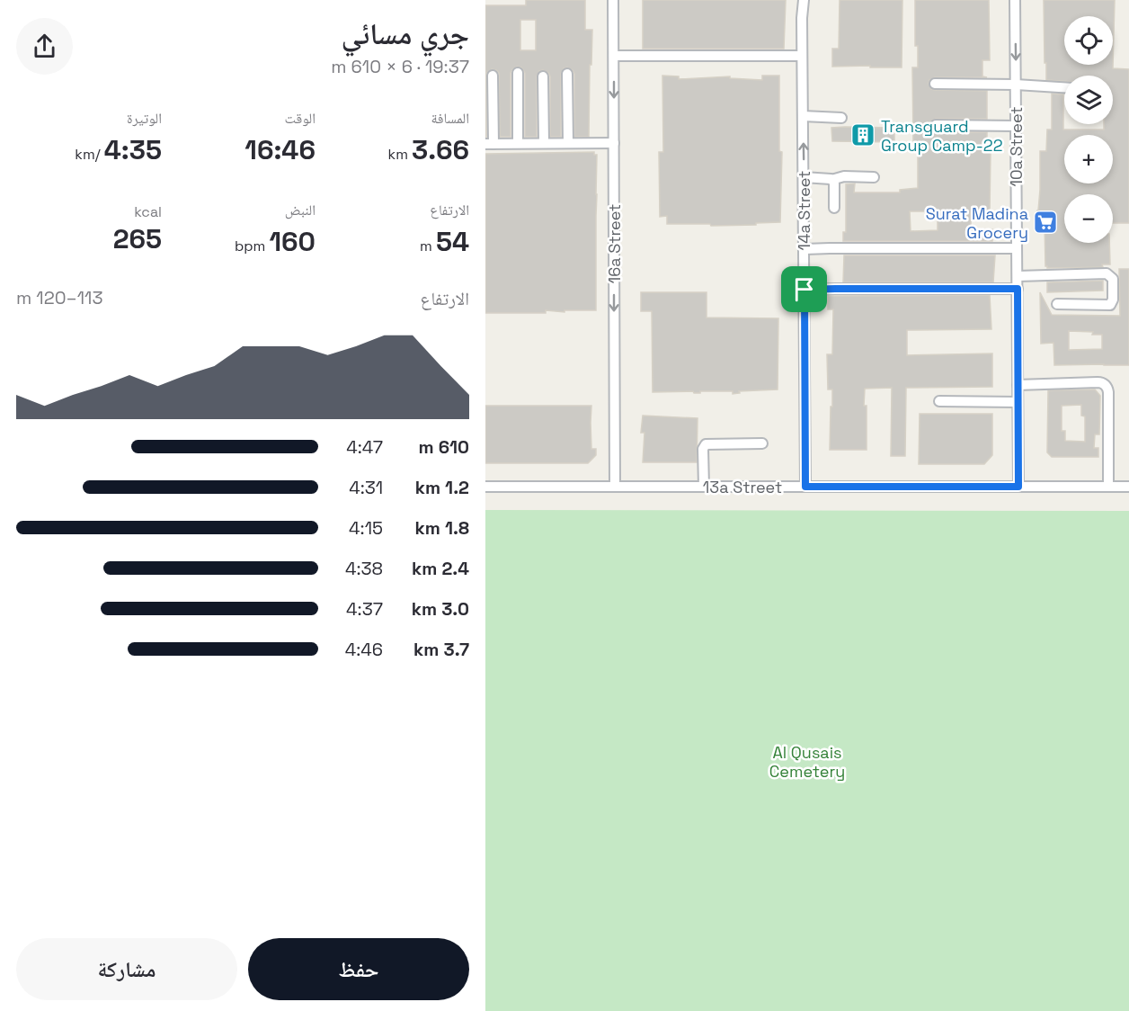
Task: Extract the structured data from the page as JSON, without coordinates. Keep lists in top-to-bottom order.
{
  "streets": {
    "street": [
      "10a Street",
      "14a Street",
      "16a Street",
      "13a Street"
    ]
  },
  "crossings": [
    ["10a Street", "13a Street"],
    ["14a Street", "13a Street"],
    ["16a Street", "13a Street"]
  ],
  "parks": ["Al Qusais Cemetery"],
  "places": {
    "building": ["Transguard Group Camp-22"],
    "supermarket": ["Surat Madina Grocery"]
  },
  "page": {
    "heading": ["جري مسائي", "19:37 · 6 × 610 m"],
    "map_buttons": ["+", "−"],
    "stats": [
      ["المسافة", "3.66 km"],
      ["الوقت", "16:46"],
      ["الوتيرة", "4:35 /km"],
      ["الارتفاع", "54 m"],
      ["النبض", "160 bpm"],
      ["kcal", "265"]
    ],
    "chart": ["الارتفاع", "113–120 m"],
    "list": [
      {
        "name": "610 m",
        "note": "4:47"
      },
      {
        "name": "1.2 km",
        "note": "4:31"
      },
      {
        "name": "1.8 km",
        "note": "4:15"
      },
      {
        "name": "2.4 km",
        "note": "4:38"
      },
      {
        "name": "3.0 km",
        "note": "4:37"
      },
      {
        "name": "3.7 km",
        "note": "4:46"
      }
    ],
    "buttons": ["حفظ", "مشاركة"]
  }
}
